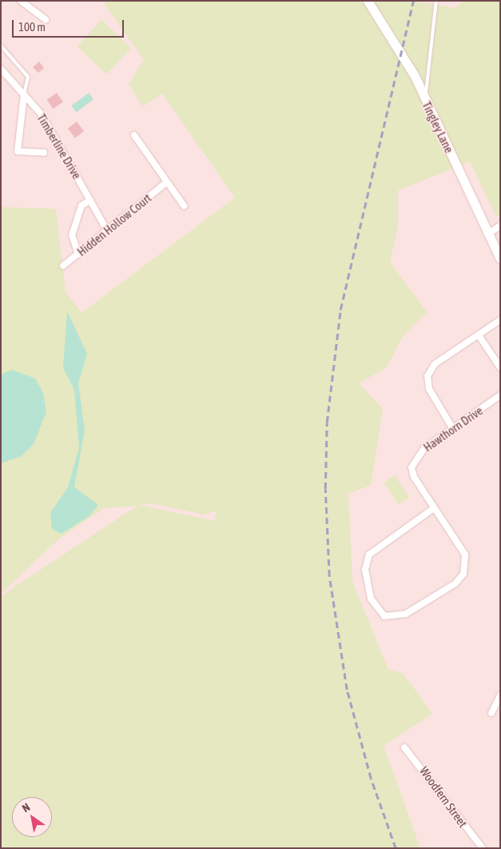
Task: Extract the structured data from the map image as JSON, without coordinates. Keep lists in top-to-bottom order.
{
  "streets": {
    "street": [
      "Tingley Lane",
      "Timberline Drive",
      "Hidden Hollow Court",
      "Hawthorn Drive",
      "Woodfern Street"
    ]
  },
  "crossings": [
    ["Timberline Drive", "Hidden Hollow Court"]
  ],
  "scale_bar": "100 m",
  "north": "top left"
}
